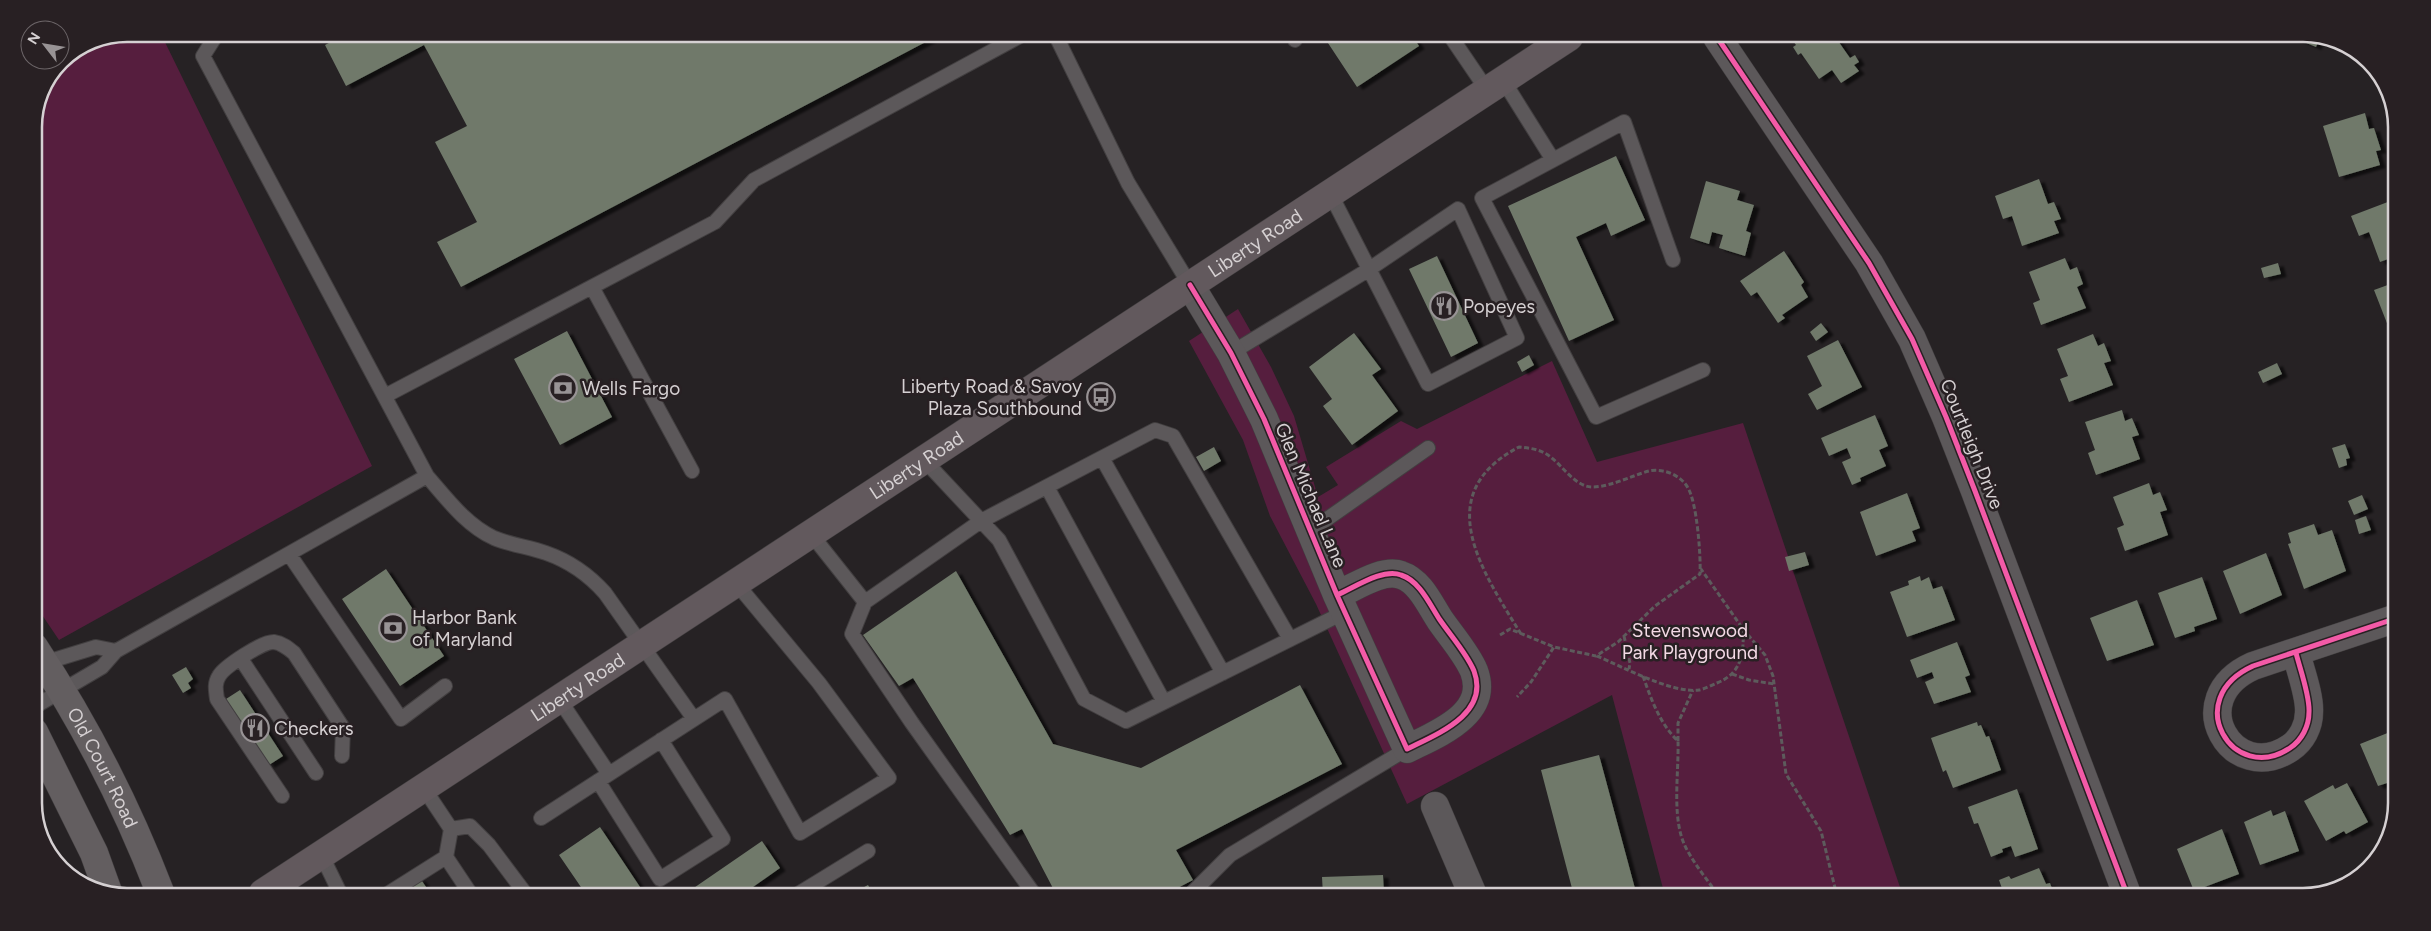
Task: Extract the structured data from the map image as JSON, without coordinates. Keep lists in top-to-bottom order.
{
  "streets": {
    "main road": ["Liberty Road", "Old Court Road"],
    "street": ["Courtleigh Drive", "Glen Michael Lane"]
  },
  "crossings": [
    ["Liberty Road", "Glen Michael Lane"]
  ],
  "parks": ["Stevenswood Park Playground"],
  "places": {
    "restaurant": ["Popeyes", "Checkers"],
    "bank": ["Wells Fargo", "Harbor Bank of Maryland"],
    "bus stop": ["Liberty Road & Savoy Plaza Southbound"]
  },
  "north": "top left"
}
